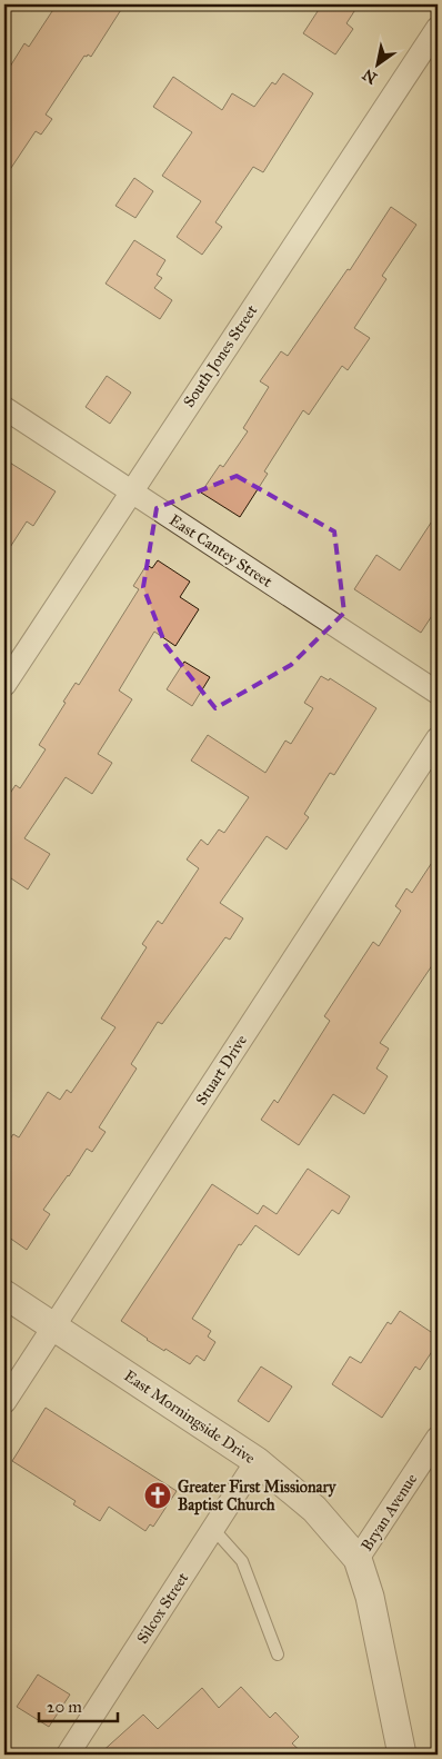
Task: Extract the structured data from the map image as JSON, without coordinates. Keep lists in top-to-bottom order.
{
  "streets": {
    "street": [
      "South Jones Street",
      "East Cantey Street",
      "Stuart Drive",
      "East Morningside Drive",
      "Bryan Avenue",
      "Silcox Street"
    ]
  },
  "crossings": [
    ["South Jones Street", "East Cantey Street"],
    ["Stuart Drive", "East Morningside Drive"],
    ["East Morningside Drive", "Bryan Avenue"],
    ["East Morningside Drive", "Silcox Street"]
  ],
  "places": {
    "church": ["Greater First Missionary Baptist Church"]
  },
  "scale_bar": "20 m",
  "north": "bottom left"
}
